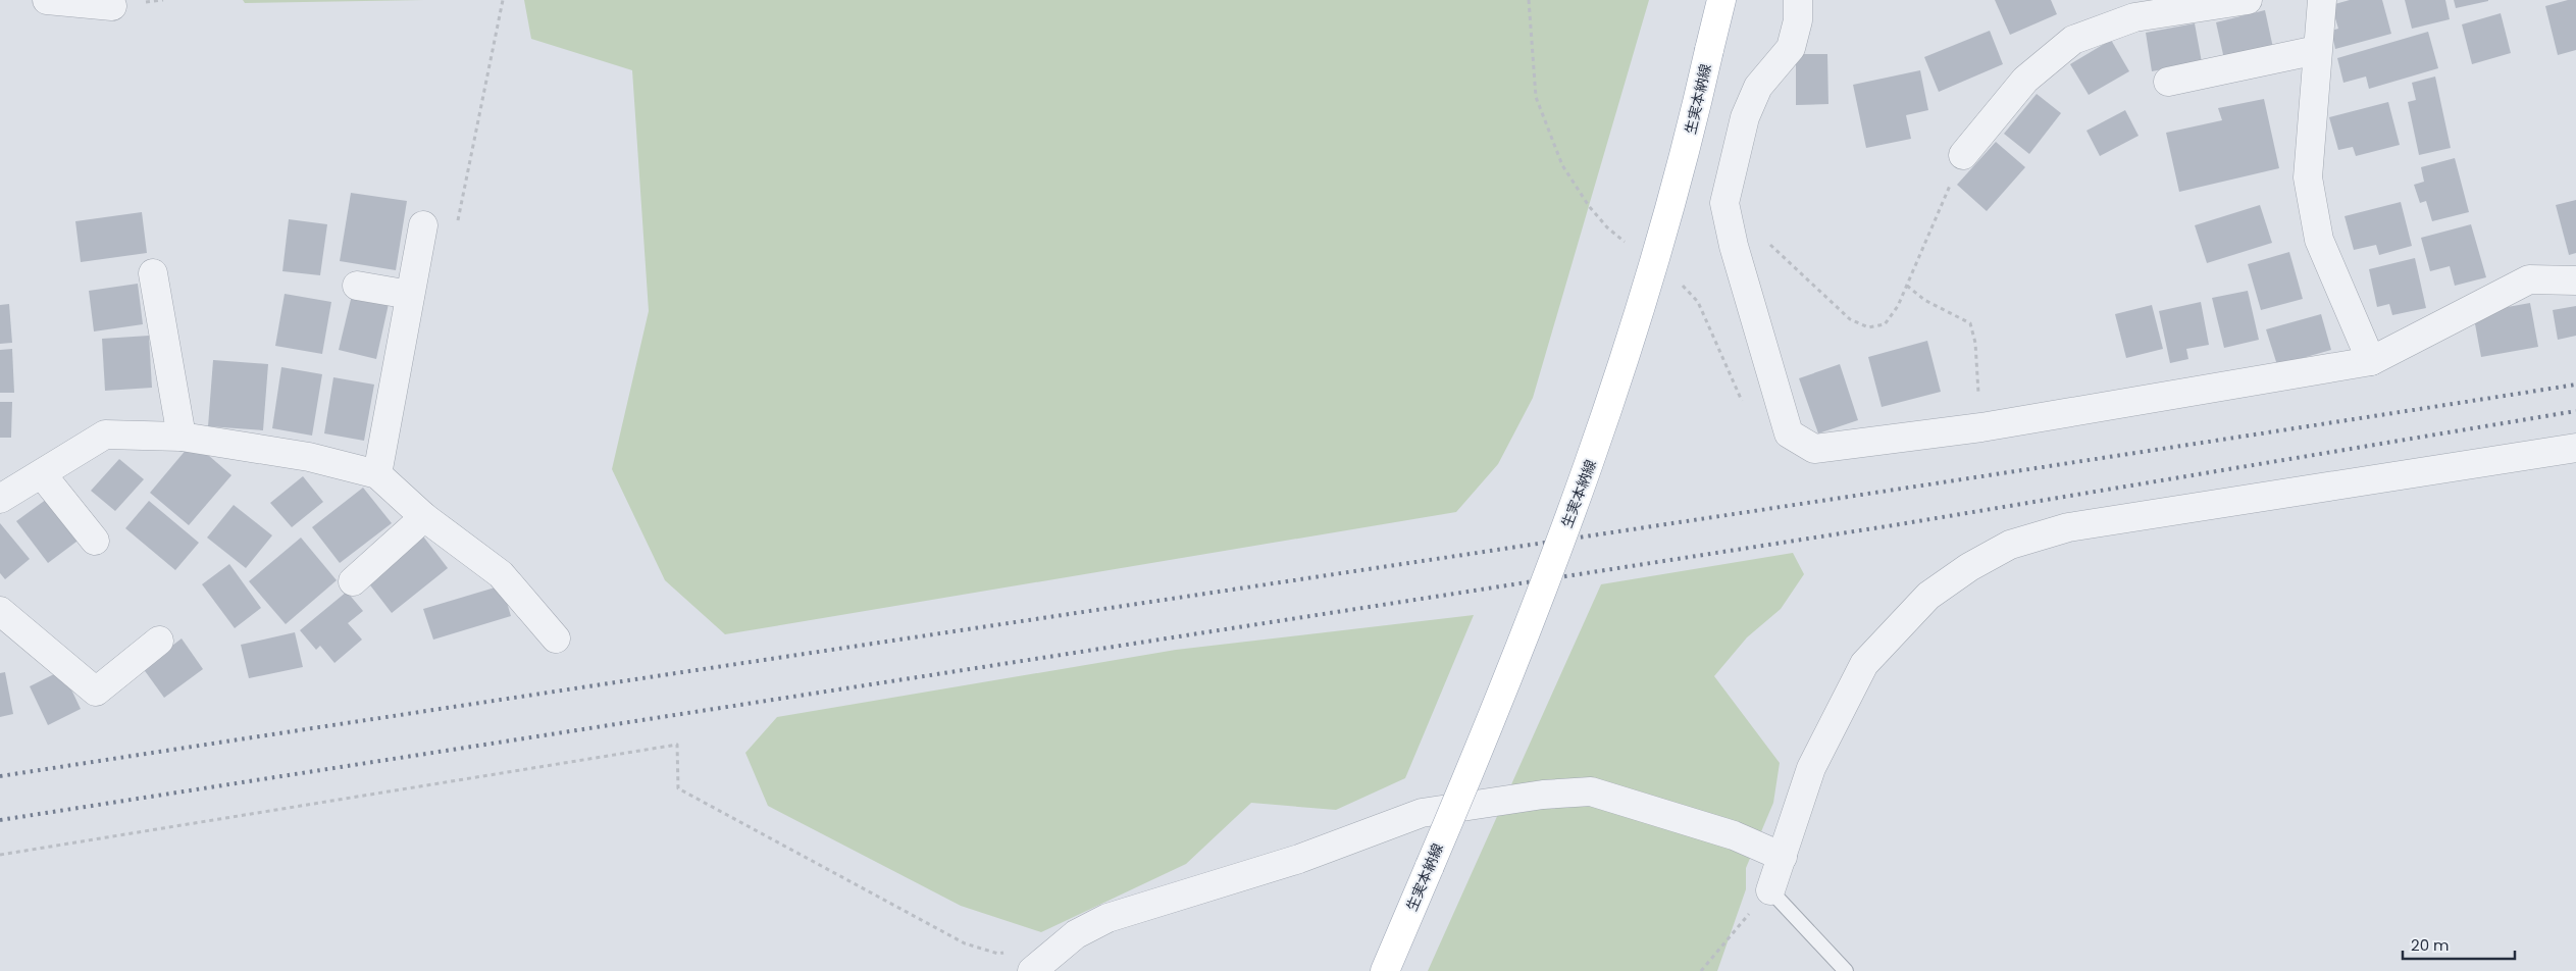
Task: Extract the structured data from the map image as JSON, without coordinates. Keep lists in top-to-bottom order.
{
  "streets": {
    "main road": ["生実本納線"]
  },
  "scale_bar": "20 m"
}
